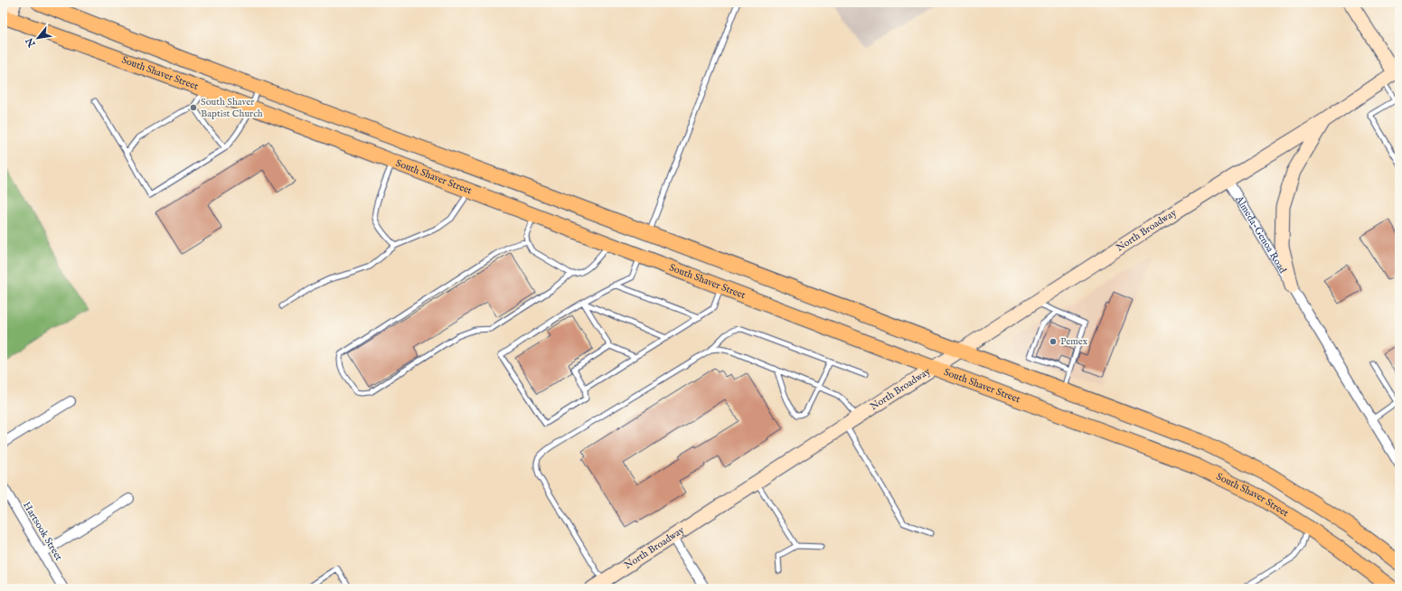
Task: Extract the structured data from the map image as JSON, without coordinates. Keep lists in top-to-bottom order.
{
  "streets": {
    "main road": ["South Shaver Street"],
    "street": ["North Broadway", "Almeda-Genoa Road", "Hartsook Street"]
  },
  "crossings": [
    ["South Shaver Street", "North Broadway"],
    ["North Broadway", "Almeda-Genoa Road"]
  ],
  "places": ["South Shaver Baptist Church", "Pemex"],
  "north": "bottom left"
}
